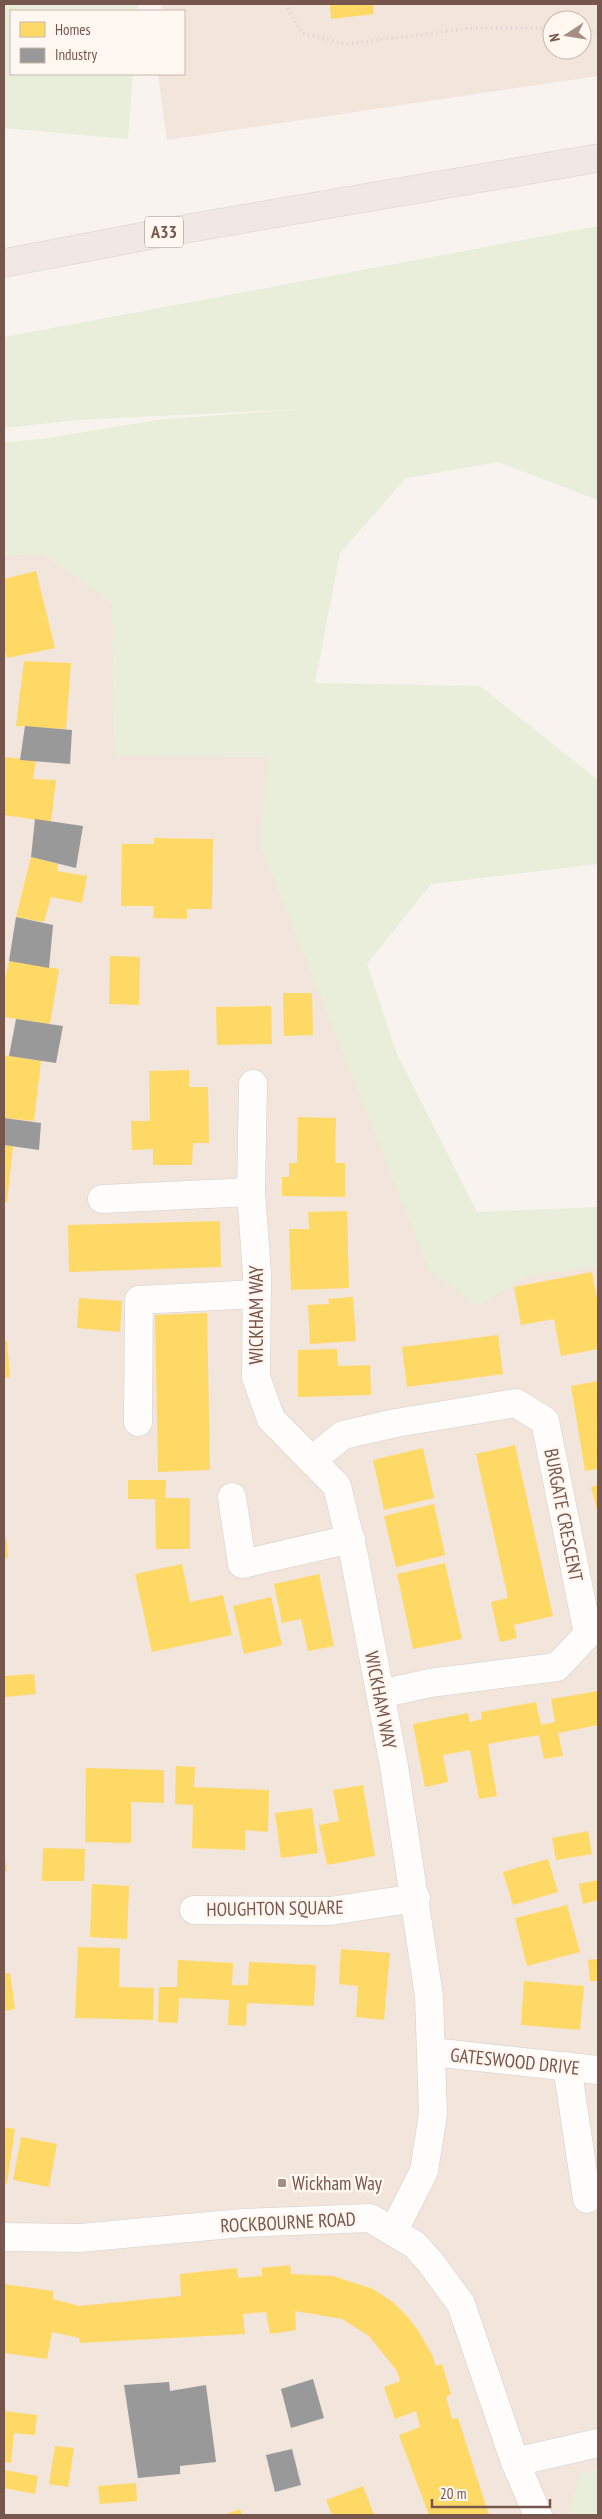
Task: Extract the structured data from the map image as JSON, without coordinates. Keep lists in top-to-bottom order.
{
  "streets": {
    "highway": ["A33"],
    "street": [
      "WICKHAM WAY",
      "BURGATE CRESCENT",
      "HOUGHTON SQUARE",
      "GATESWOOD DRIVE",
      "ROCKBOURNE ROAD"
    ]
  },
  "crossings": [
    ["WICKHAM WAY", "BURGATE CRESCENT"],
    ["WICKHAM WAY", "HOUGHTON SQUARE"],
    ["WICKHAM WAY", "GATESWOOD DRIVE"],
    ["WICKHAM WAY", "ROCKBOURNE ROAD"]
  ],
  "places": {
    "transit": ["Wickham Way"]
  },
  "legend": ["Homes", "Industry"],
  "scale_bar": "20 m",
  "north": "left"
}
